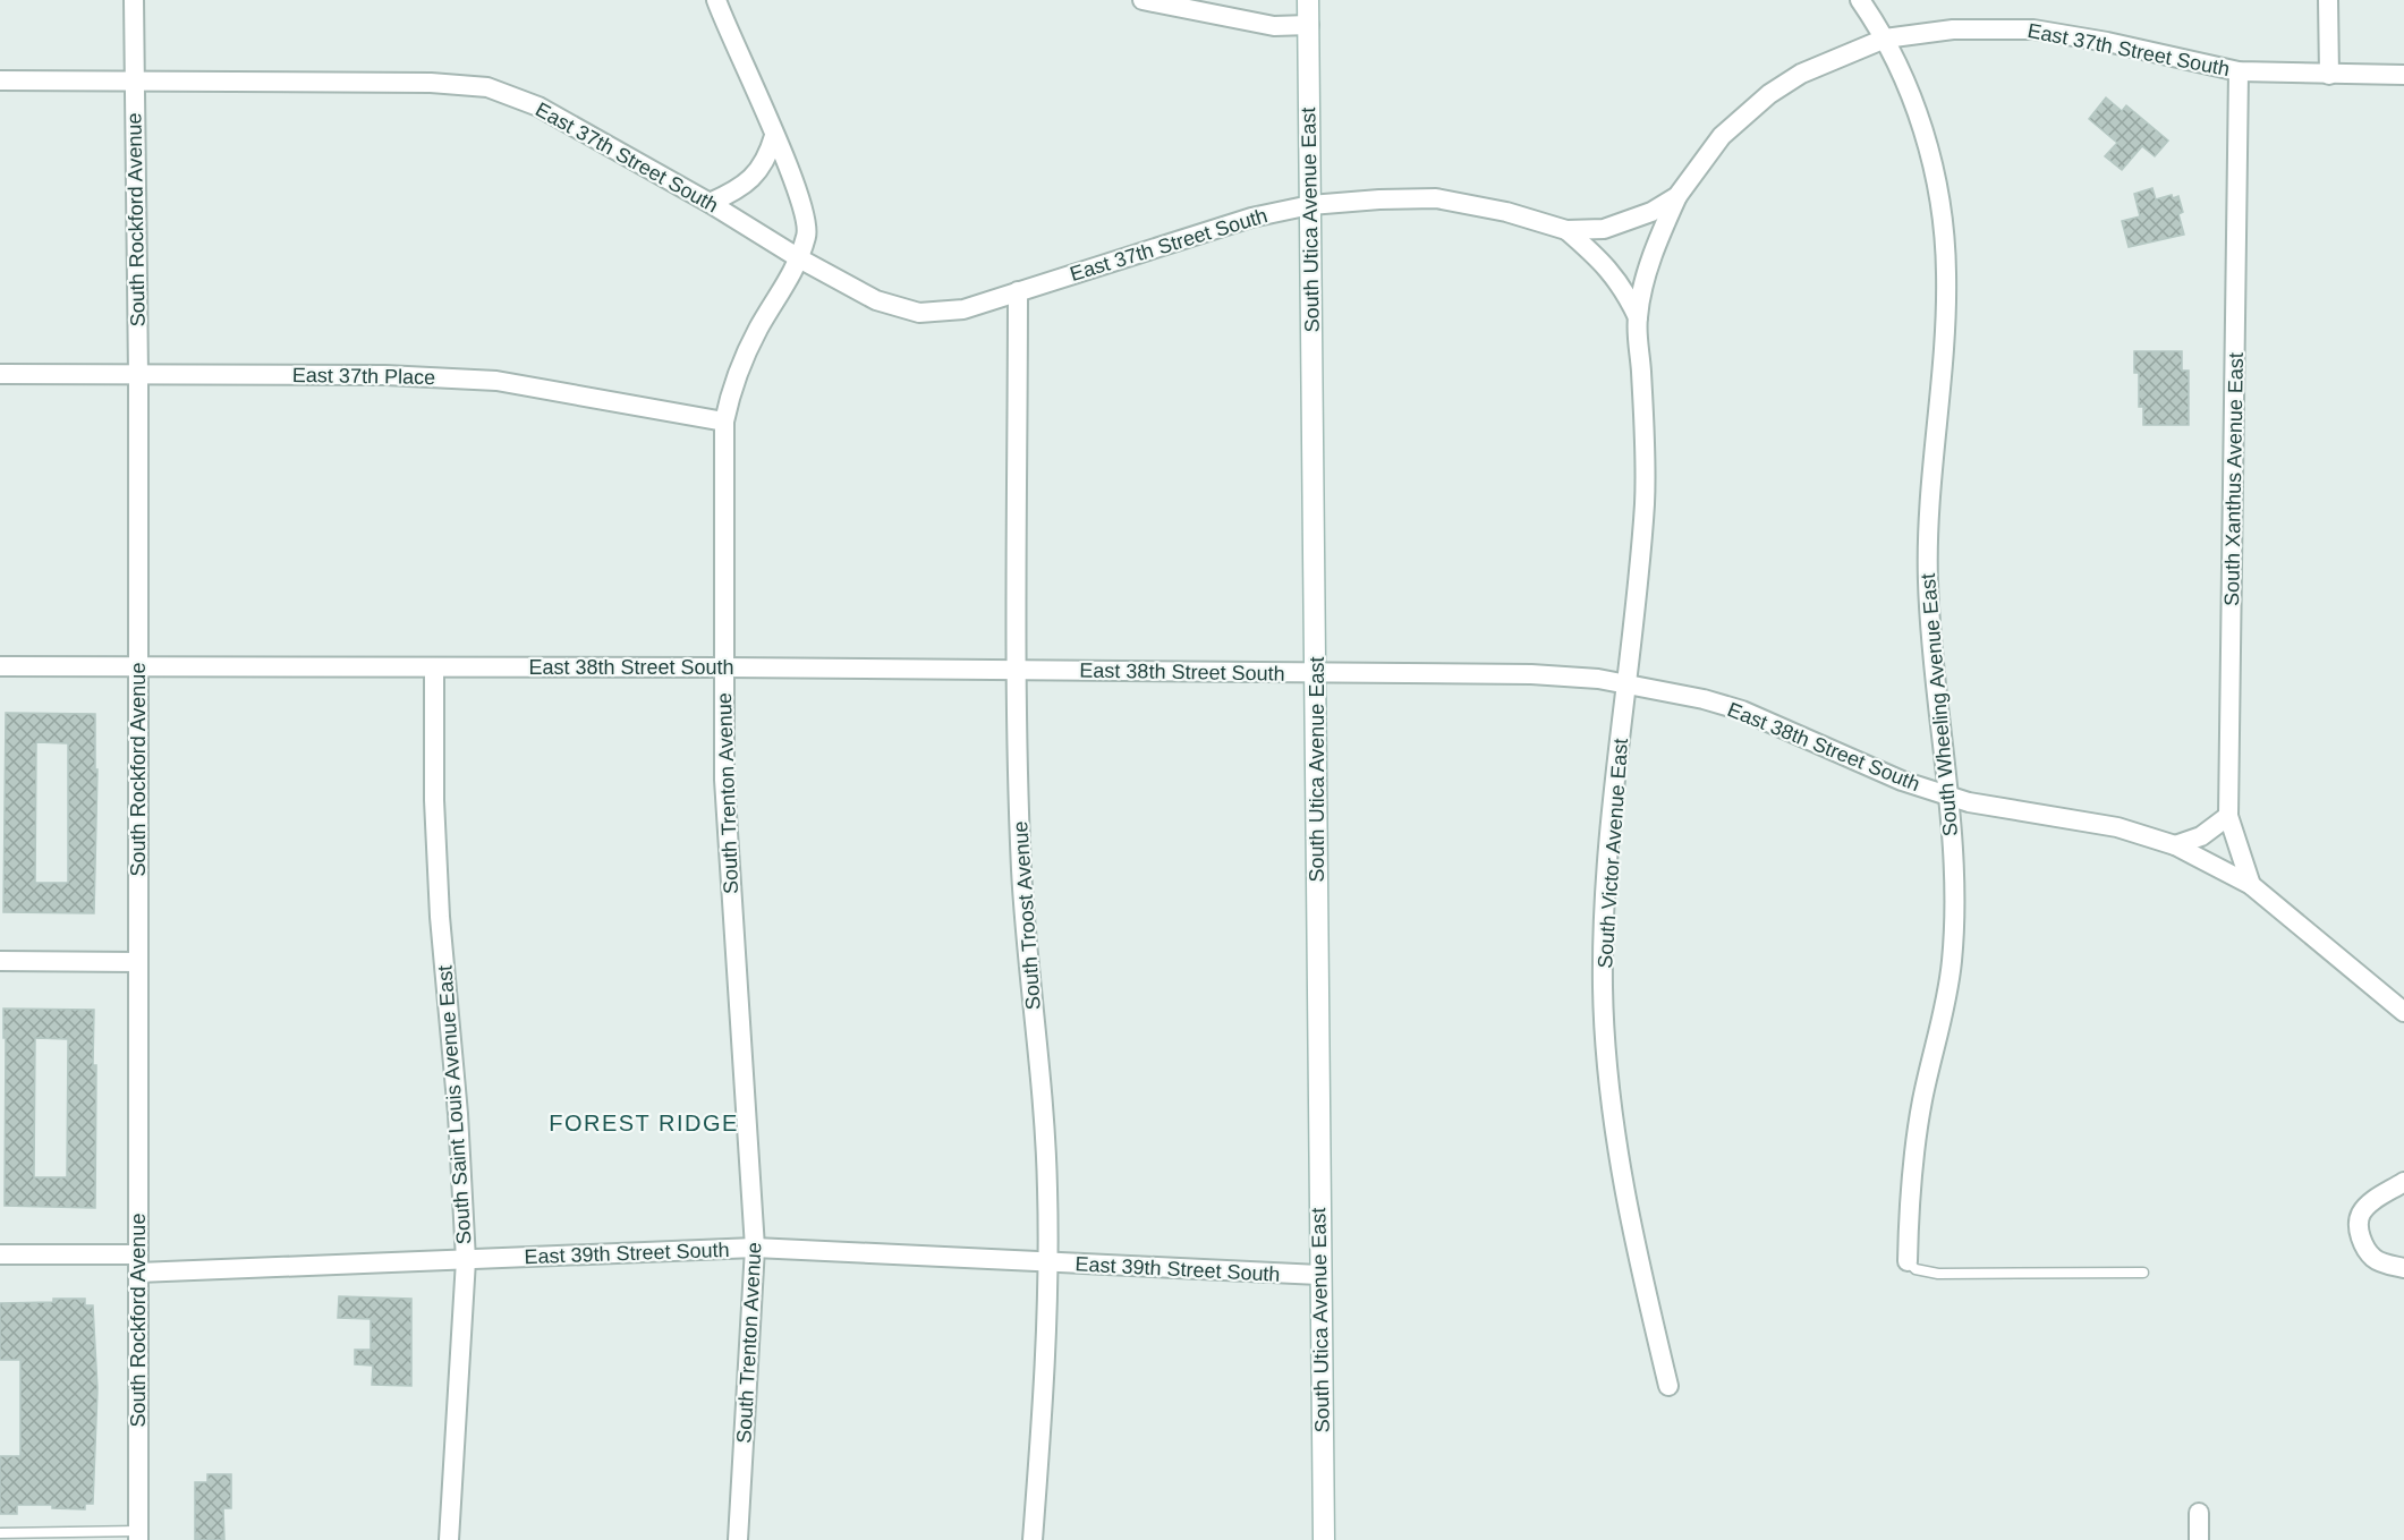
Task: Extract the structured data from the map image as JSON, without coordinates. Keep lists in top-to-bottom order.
{
  "streets": {
    "street": [
      "East 37th Street South",
      "South Rockford Avenue",
      "South Utica Avenue East",
      "East 37th Place",
      "South Xanthus Avenue East",
      "East 38th Street South",
      "South Wheeling Avenue East",
      "South Trenton Avenue",
      "South Victor Avenue East",
      "South Troost Avenue",
      "South Saint Louis Avenue East",
      "East 39th Street South"
    ]
  },
  "crossings": [
    ["East 37th Street South", "South Rockford Avenue"],
    ["East 37th Street South", "South Utica Avenue East"],
    ["East 37th Street South", "South Xanthus Avenue East"],
    ["East 37th Street South", "South Wheeling Avenue East"],
    ["East 37th Street South", "South Trenton Avenue"],
    ["East 37th Street South", "South Victor Avenue East"],
    ["East 37th Street South", "South Troost Avenue"],
    ["South Rockford Avenue", "East 37th Place"],
    ["South Rockford Avenue", "East 38th Street South"],
    ["South Rockford Avenue", "East 39th Street South"],
    ["South Utica Avenue East", "East 38th Street South"],
    ["South Utica Avenue East", "East 39th Street South"],
    ["East 37th Place", "South Trenton Avenue"],
    ["South Xanthus Avenue East", "East 38th Street South"],
    ["East 38th Street South", "South Wheeling Avenue East"],
    ["East 38th Street South", "South Trenton Avenue"],
    ["East 38th Street South", "South Victor Avenue East"],
    ["East 38th Street South", "South Troost Avenue"],
    ["East 38th Street South", "South Saint Louis Avenue East"],
    ["South Trenton Avenue", "East 39th Street South"],
    ["South Troost Avenue", "East 39th Street South"],
    ["South Saint Louis Avenue East", "East 39th Street South"]
  ],
  "districts": ["FOREST RIDGE"]
}
